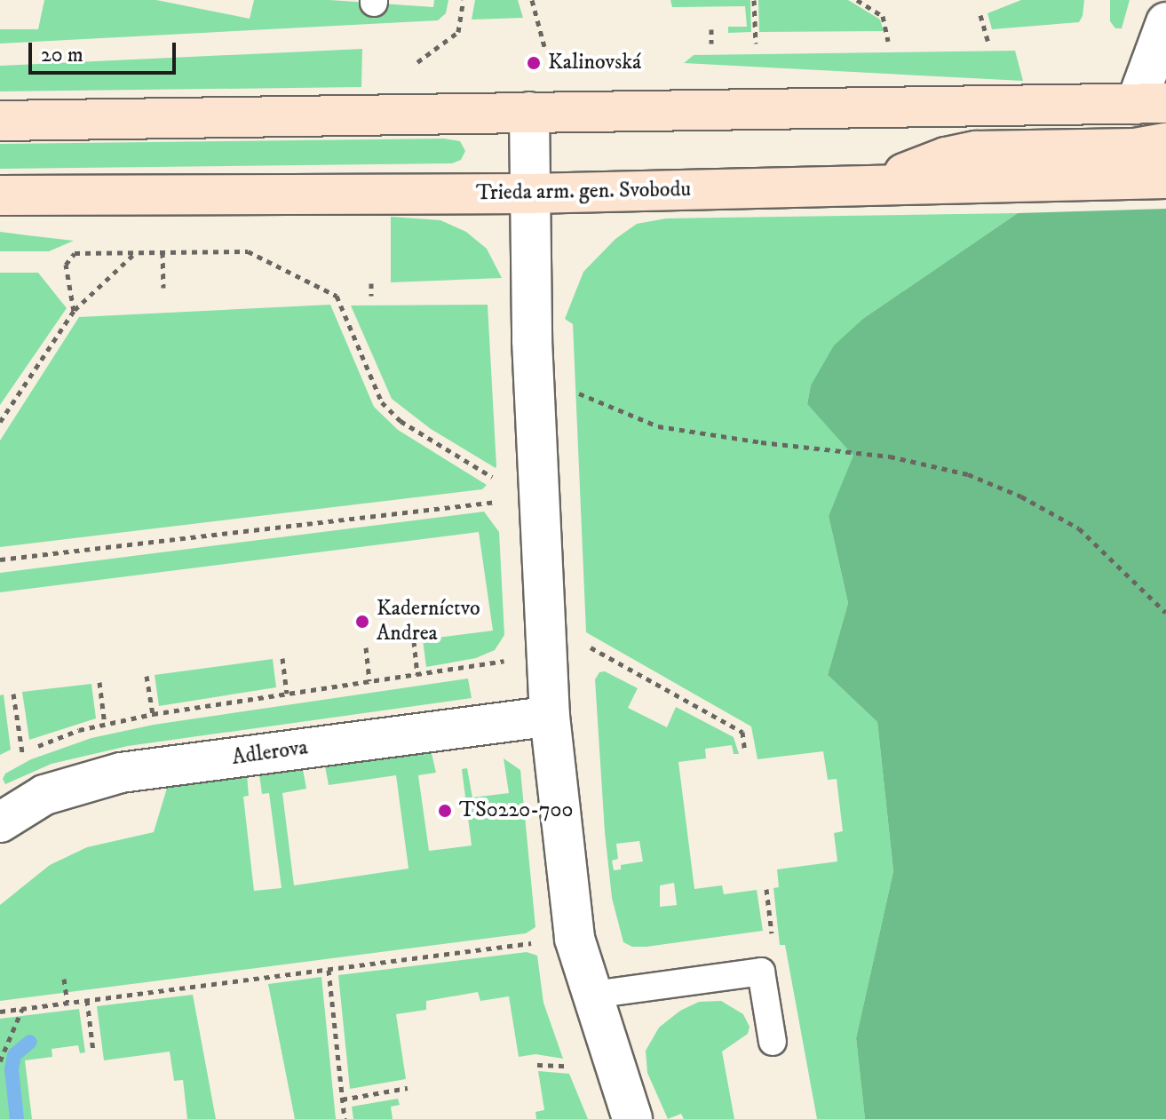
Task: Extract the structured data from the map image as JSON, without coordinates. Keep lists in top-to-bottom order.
{
  "streets": {
    "street": ["Trieda arm. gen. Svobodu", "Adlerova"]
  },
  "places": ["Kalinovská", "Kaderníctvo Andrea", "TS0220-700"],
  "scale_bar": "20 m"
}
